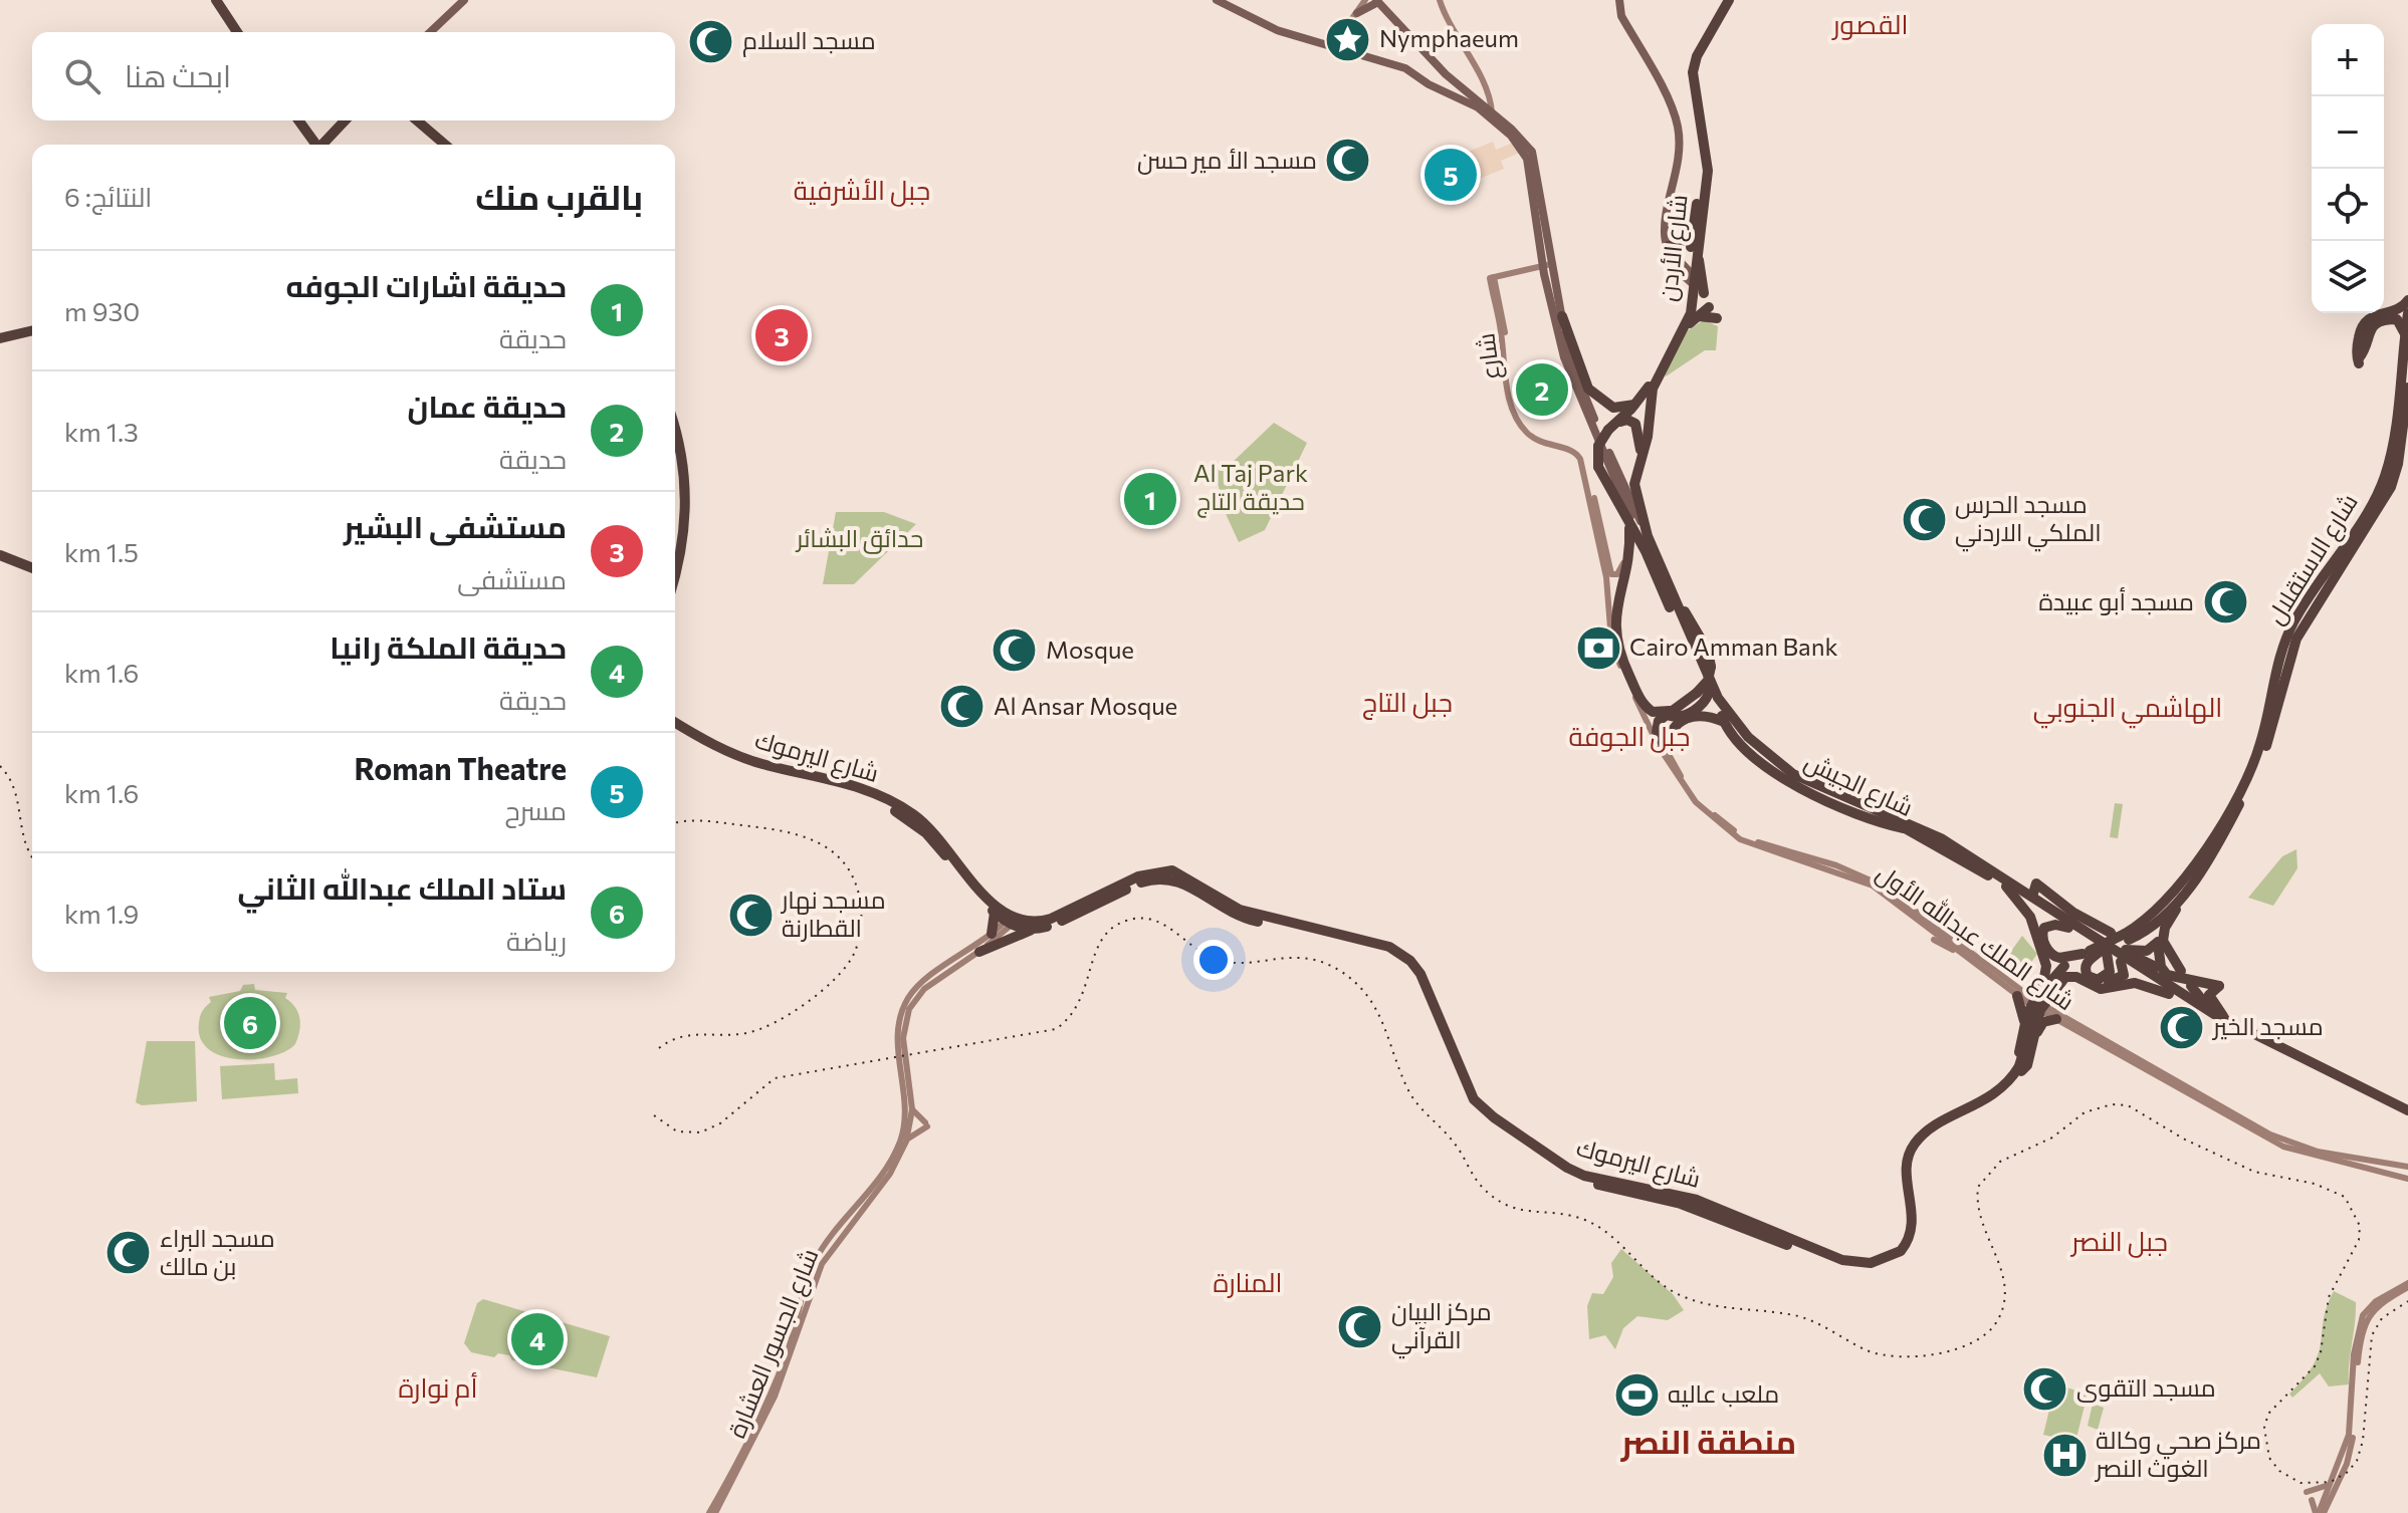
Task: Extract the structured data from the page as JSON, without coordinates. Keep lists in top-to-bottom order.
{
  "streets": {
    "highway": [
      "شارع الأردن",
      "شارع الاستقلال",
      "شارع اليرموك",
      "شارع الجيش"
    ],
    "main road": ["شارع الملك عبدالله الأول", "شارع الجسور العشارة"]
  },
  "crossings": [
    ["شارع الأردن", "شارع الجيش"],
    ["شارع الاستقلال", "شارع اليرموك"],
    ["شارع الاستقلال", "شارع الجيش"],
    ["شارع اليرموك", "شارع الجيش"],
    ["شارع اليرموك", "شارع الجسور العشارة"]
  ],
  "districts": [
    "القصور",
    "جبل الأشرفية",
    "جبل التاج",
    "الهاشمي الجنوبي",
    "جبل الجوفة",
    "جبل النصر",
    "المنارة",
    "أم نوارة",
    "منطقة النصر"
  ],
  "parks": ["Al Taj Park حديقة التاج", "حدائق البشائر"],
  "places": {
    "place": ["Nymphaeum"],
    "mosque": [
      "مسجد السلام",
      "مسجد الأ مير حسن",
      "مسجد الحرس الملكي الاردني",
      "مسجد أبو عبيدة",
      "Mosque",
      "Al Ansar Mosque",
      "مسجد نهار القطارنة",
      "مسجد الخير",
      "مسجد البراء بن مالك",
      "مركز البيان القرآني",
      "مسجد التقوى"
    ],
    "bank": ["Cairo Amman Bank"],
    "sports": ["ملعب عاليه"],
    "hospital": ["مركز صحي وكالة الغوث النصر"]
  },
  "page": {
    "map_buttons": ["+", "−"],
    "search": "ابحث هنا",
    "pins": [
      "5",
      "3",
      "2",
      "1",
      "6",
      "4"
    ],
    "heading": ["بالقرب منك", "النتائج: 6"],
    "list": [
      {
        "mark": "1",
        "name": "حديقة اشارات الجوفه",
        "note": "حديقة",
        "value": "930 m"
      },
      {
        "mark": "2",
        "name": "حديقة عمان",
        "note": "حديقة",
        "value": "1.3 km"
      },
      {
        "mark": "3",
        "name": "مستشفى البشير",
        "note": "مستشفى",
        "value": "1.5 km"
      },
      {
        "mark": "4",
        "name": "حديقة الملكة رانيا",
        "note": "حديقة",
        "value": "1.6 km"
      },
      {
        "mark": "5",
        "name": "Roman Theatre",
        "note": "مسرح",
        "value": "1.6 km"
      },
      {
        "mark": "6",
        "name": "ستاد الملك عبدالله الثاني",
        "note": "رياضة",
        "value": "1.9 km"
      }
    ]
  }
}
